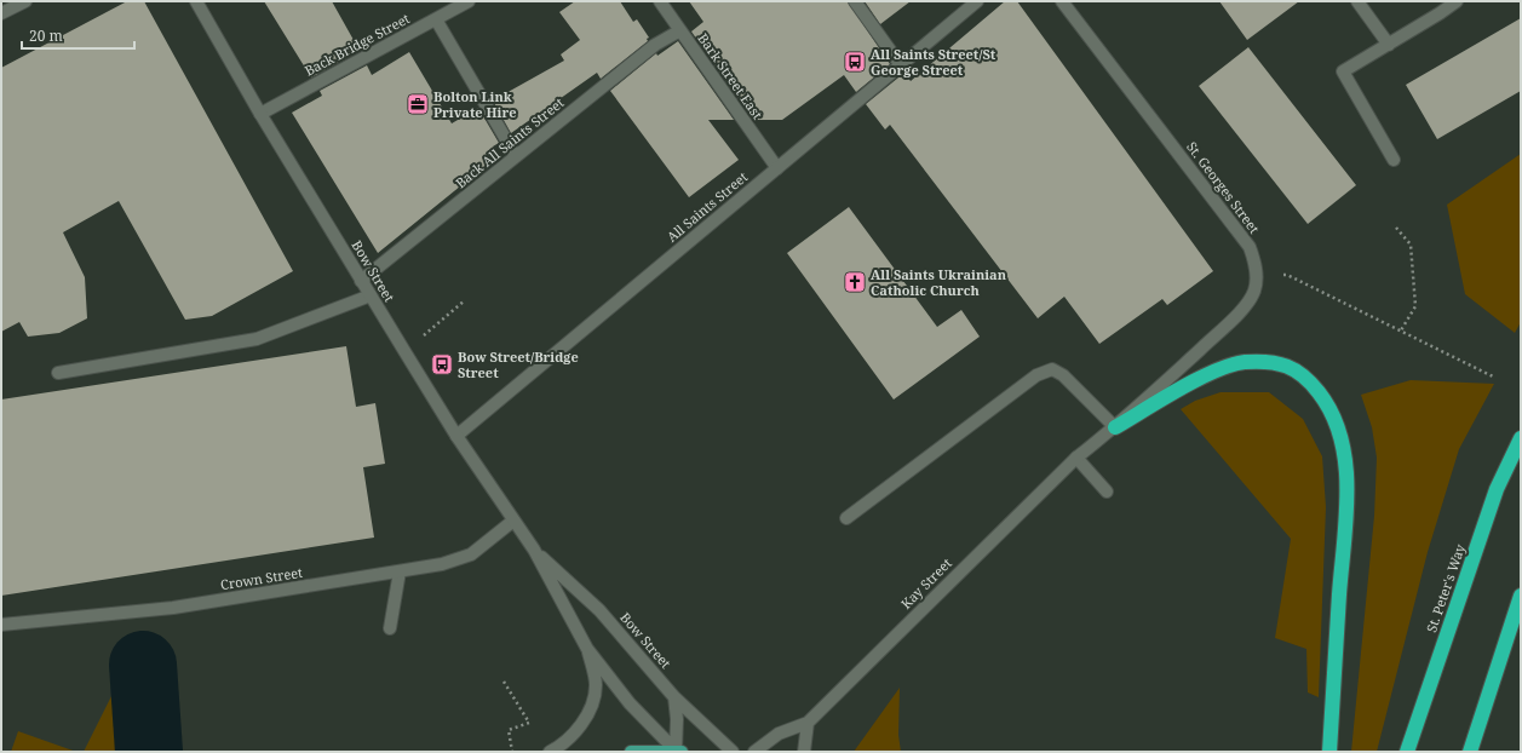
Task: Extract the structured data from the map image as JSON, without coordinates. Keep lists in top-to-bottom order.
{
  "streets": {
    "highway": ["St. Peter's Way"],
    "main road": [
      "Back Bridge Street",
      "Bark Street East",
      "Back All Saints Street",
      "St. Georges Street",
      "All Saints Street",
      "Bow Street",
      "Crown Street",
      "Kay Street"
    ]
  },
  "crossings": [
    ["Back Bridge Street", "Bow Street"],
    ["Bark Street East", "Back All Saints Street"],
    ["Bark Street East", "All Saints Street"],
    ["Back All Saints Street", "Bow Street"],
    ["St. Georges Street", "Kay Street"],
    ["All Saints Street", "Bow Street"],
    ["Bow Street", "Crown Street"]
  ],
  "places": {
    "bus stop": ["All Saints Street/St George Street", "Bow Street/Bridge Street"],
    "office": ["Bolton Link Private Hire"],
    "church": ["All Saints Ukrainian Catholic Church"]
  },
  "scale_bar": "20 m"
}
